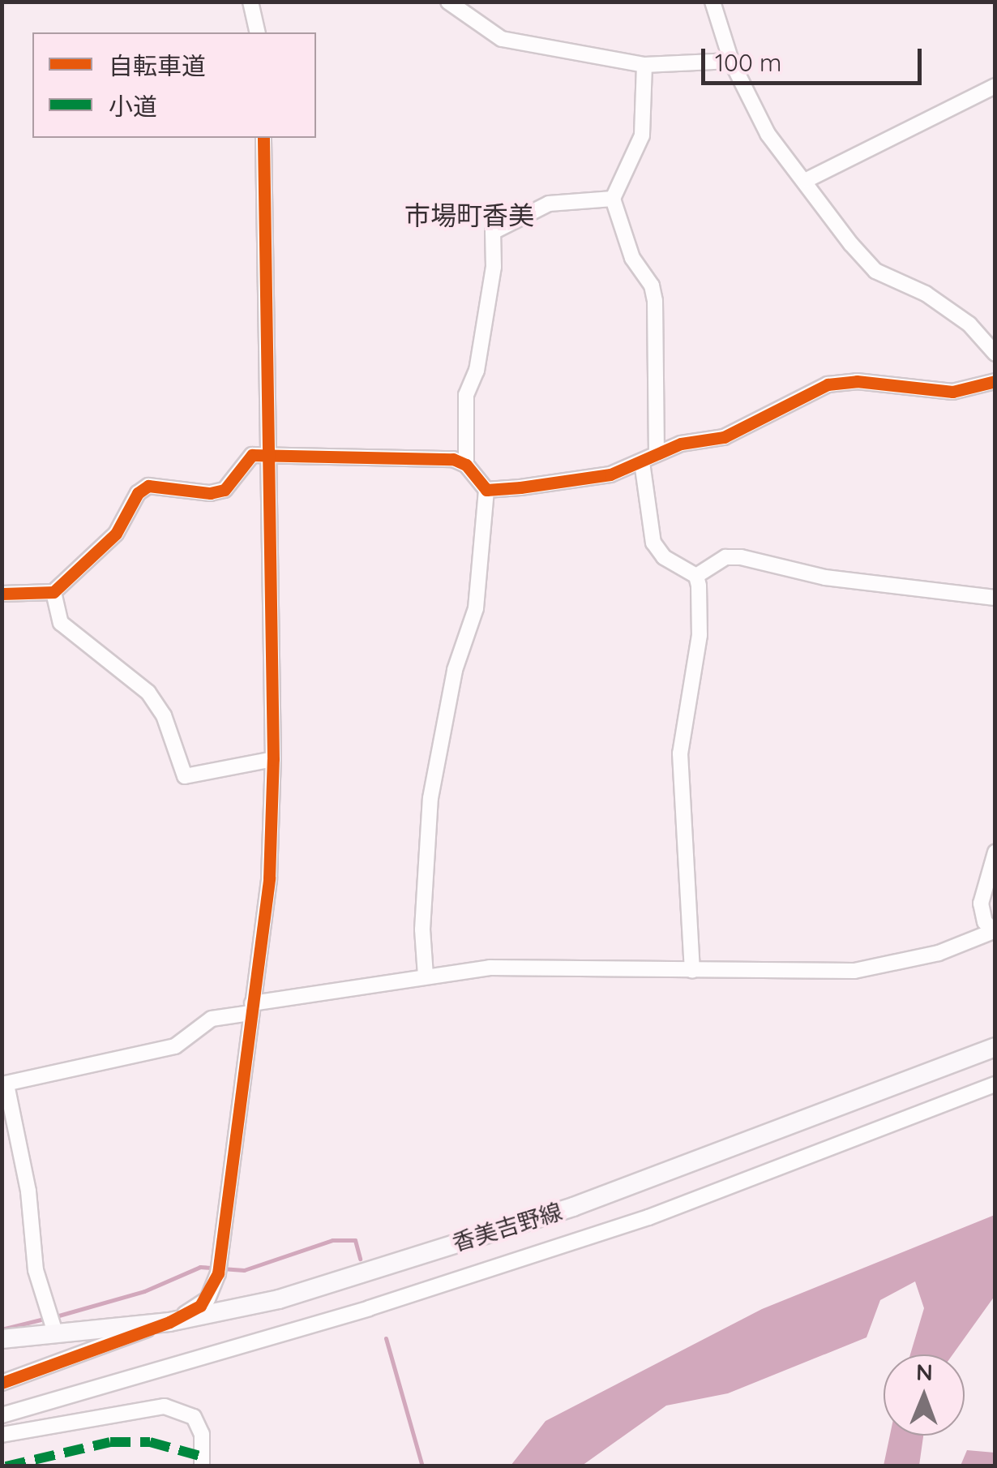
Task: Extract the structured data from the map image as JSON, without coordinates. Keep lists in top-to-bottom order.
{
  "streets": {
    "main road": ["香美吉野線"]
  },
  "districts": ["市場町香美"],
  "legend": ["自転車道", "小道"],
  "scale_bar": "100 m",
  "north": "top"
}
